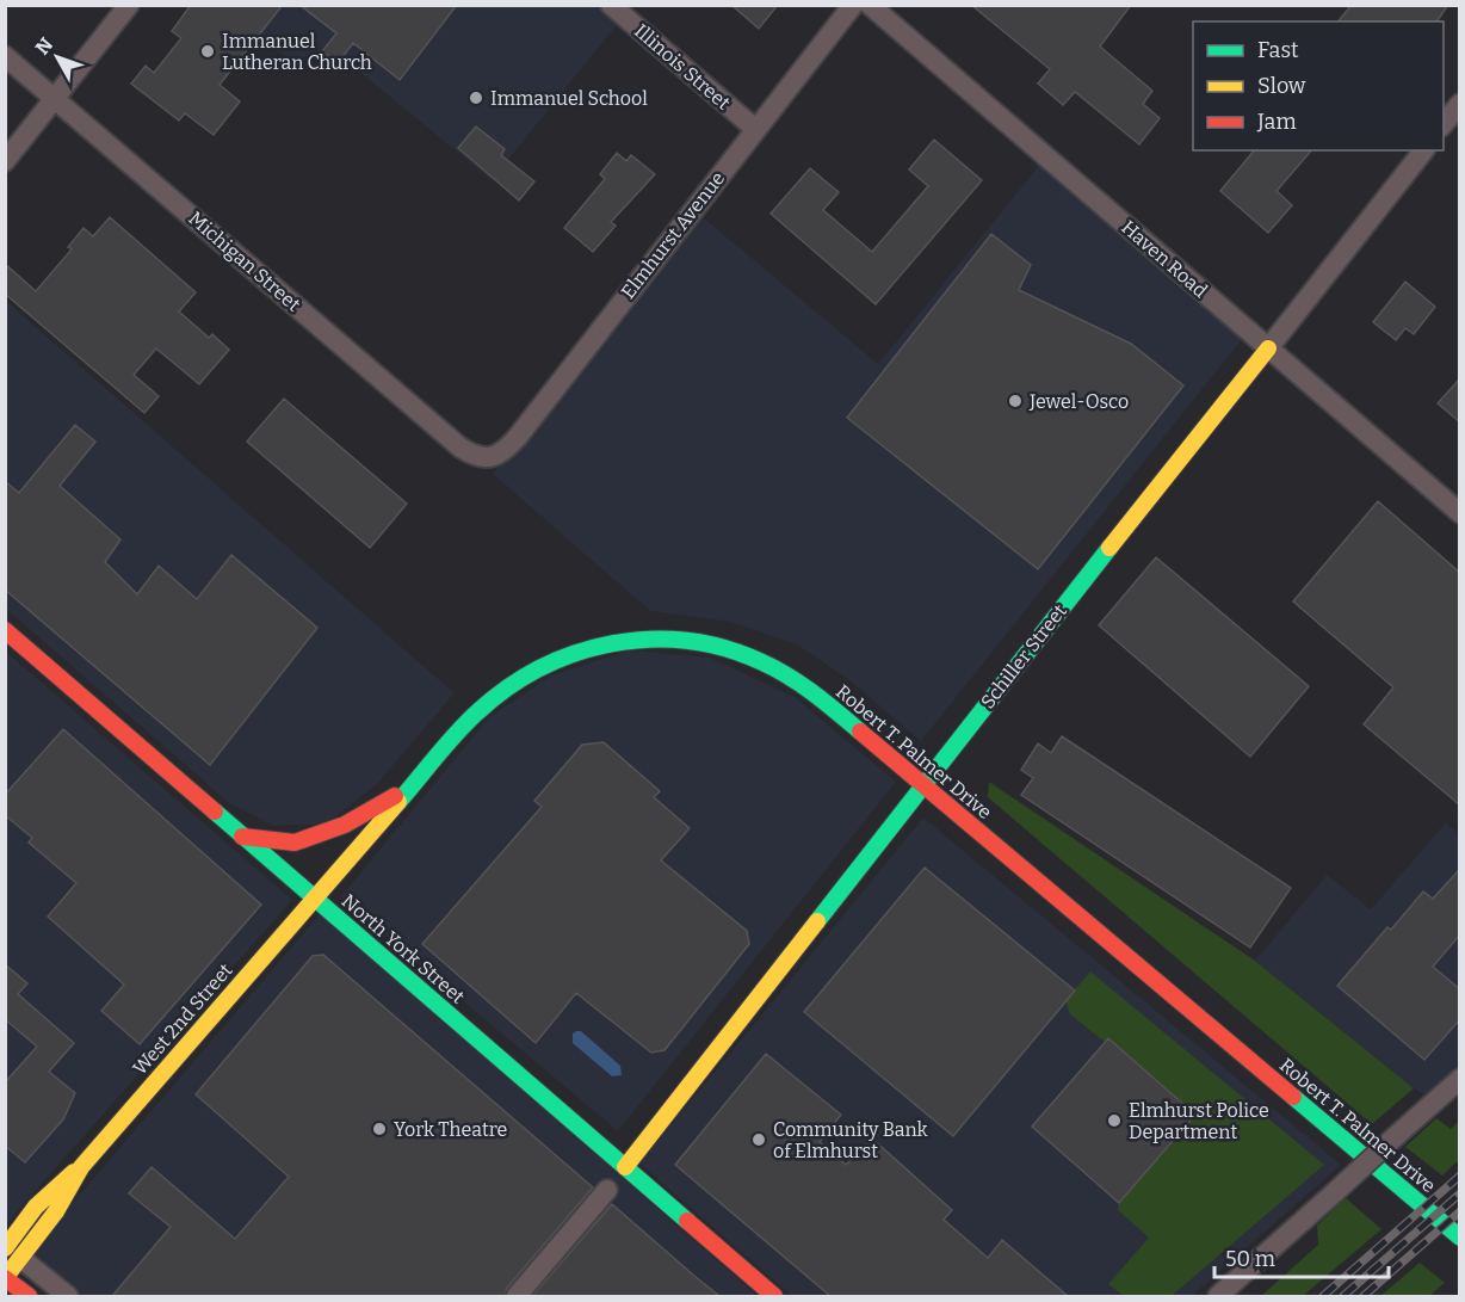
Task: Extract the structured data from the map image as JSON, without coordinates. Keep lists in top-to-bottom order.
{
  "streets": {
    "street": [
      "Illinois Street",
      "Elmhurst Avenue",
      "Haven Road",
      "Michigan Street",
      "Schiller Street",
      "Robert T. Palmer Drive",
      "North York Street",
      "West 2nd Street"
    ]
  },
  "crossings": [
    ["Illinois Street", "Elmhurst Avenue"],
    ["Elmhurst Avenue", "Michigan Street"],
    ["Haven Road", "Schiller Street"],
    ["Schiller Street", "Robert T. Palmer Drive"],
    ["Schiller Street", "North York Street"],
    ["Robert T. Palmer Drive", "North York Street"],
    ["Robert T. Palmer Drive", "West 2nd Street"],
    ["North York Street", "West 2nd Street"]
  ],
  "places": [
    "Immanuel Lutheran Church",
    "Immanuel School",
    "Jewel-Osco",
    "Elmhurst Police Department",
    "York Theatre",
    "Community Bank of Elmhurst"
  ],
  "legend": ["Fast", "Slow", "Jam"],
  "scale_bar": "50 m",
  "north": "top left"
}
